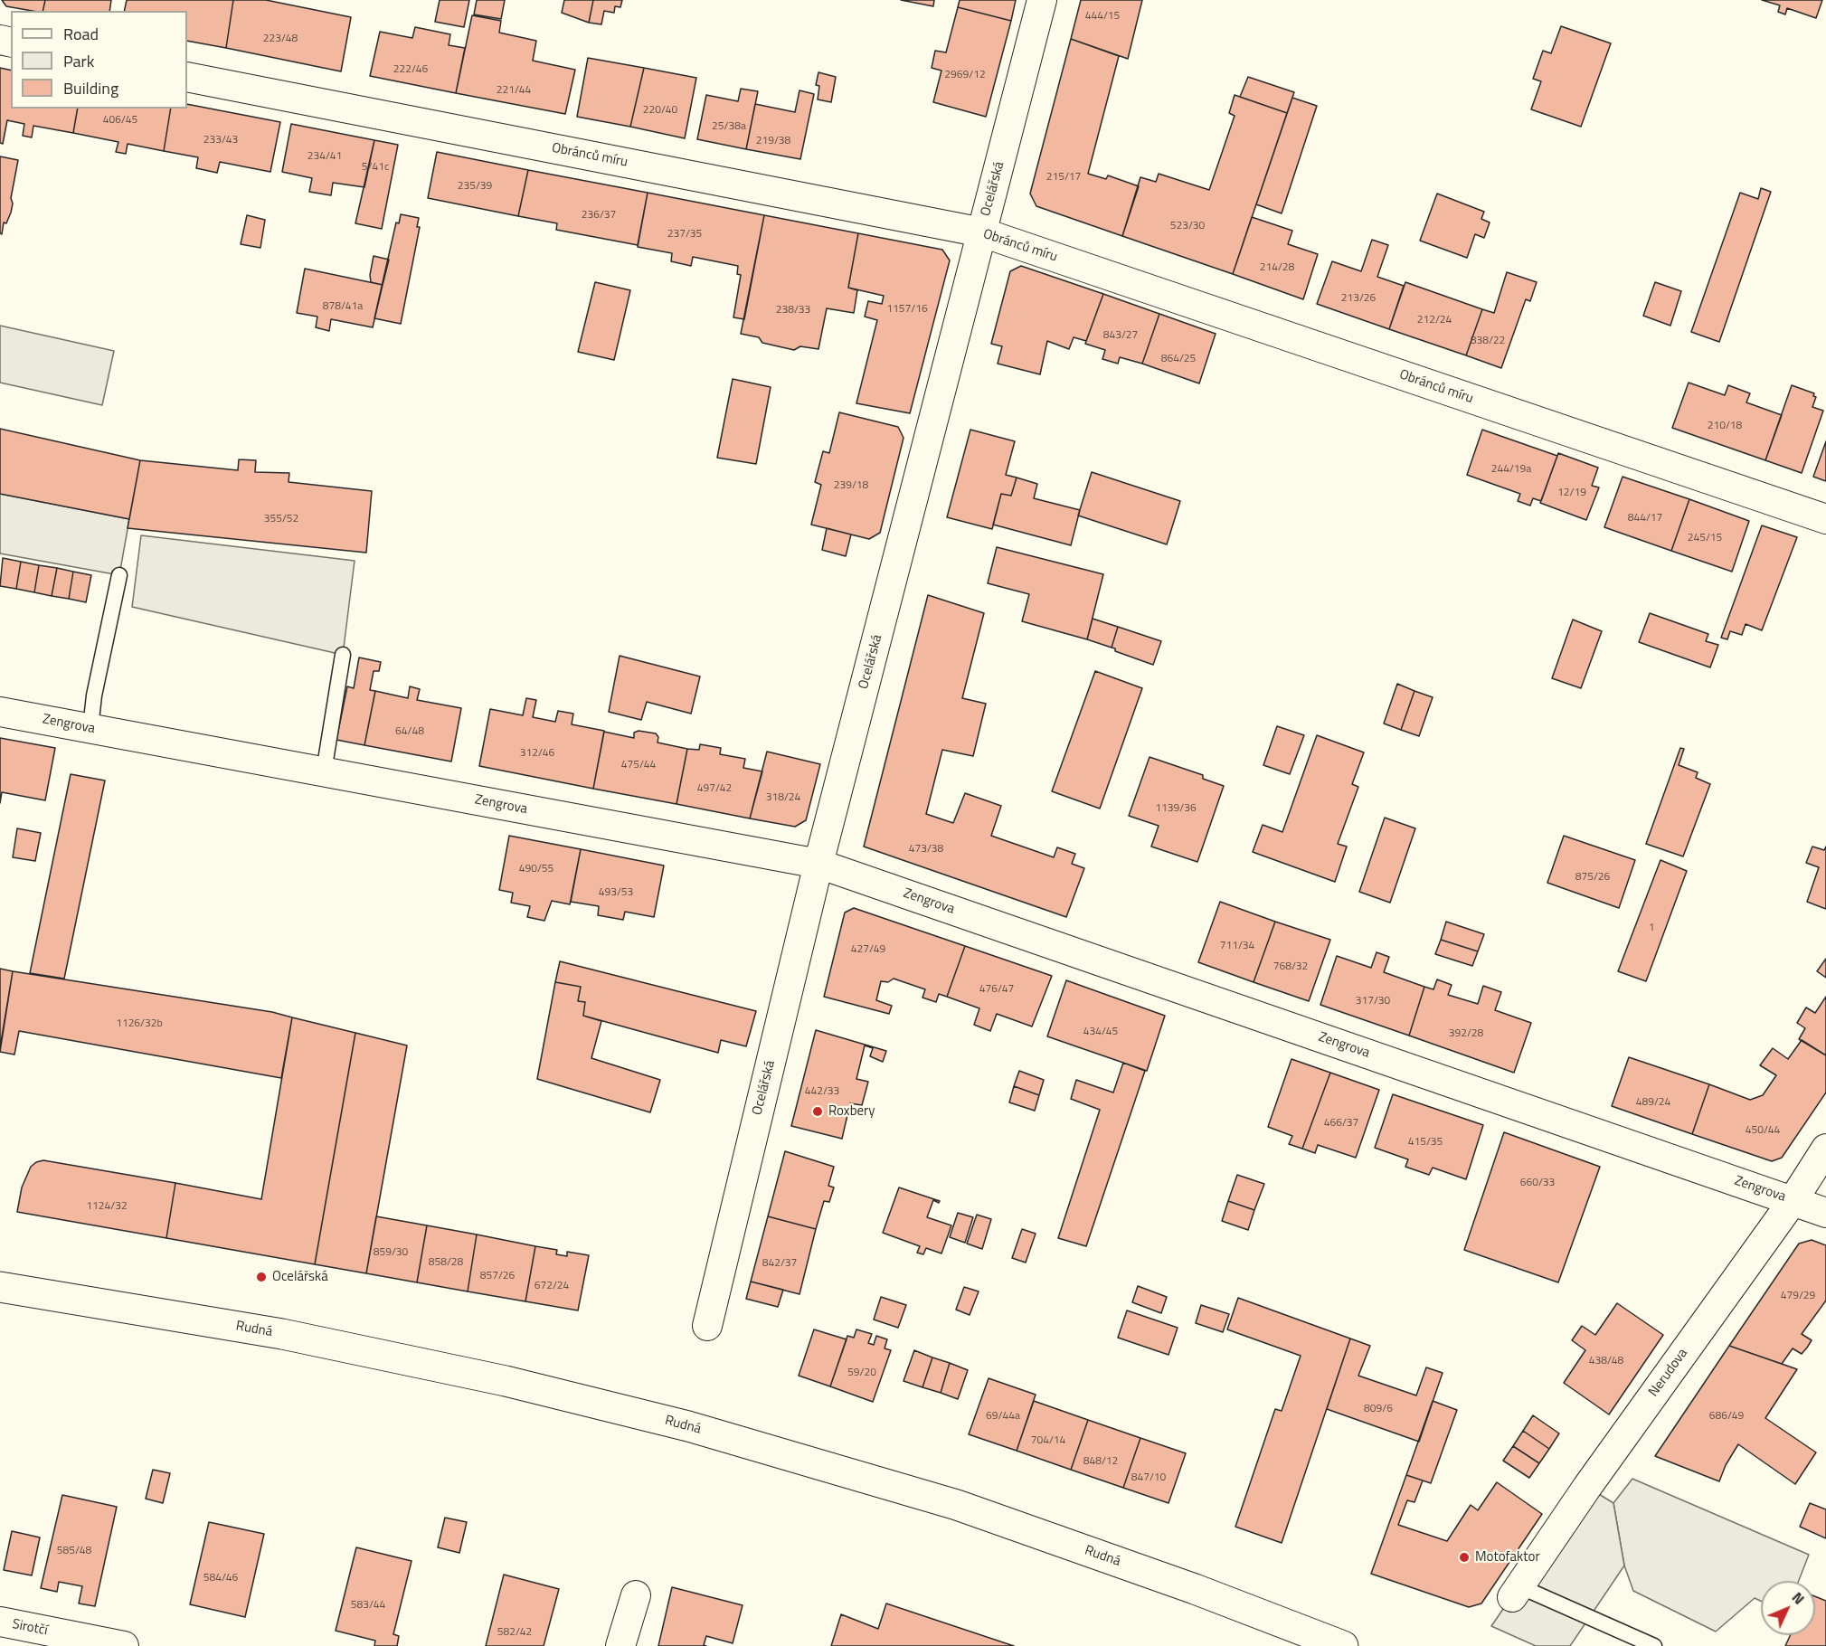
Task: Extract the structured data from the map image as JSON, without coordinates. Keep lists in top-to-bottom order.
{
  "streets": {
    "main road": ["Rudná"],
    "street": [
      "Obránců míru",
      "Ocelářská",
      "Zengrova",
      "Nerudova",
      "Sirotčí"
    ]
  },
  "crossings": [
    ["Obránců míru", "Ocelářská"],
    ["Ocelářská", "Zengrova"],
    ["Zengrova", "Nerudova"]
  ],
  "places": ["Roxbery", "Ocelářská", "Motofaktor"],
  "house_numbers": [
    "444/15",
    "223/48",
    "222/46",
    "2969/12",
    "221/44",
    "220/40",
    "406/45",
    "25/38a",
    "233/43",
    "219/38",
    "234/41",
    "5/41c",
    "215/17",
    "235/39",
    "236/37",
    "523/30",
    "237/35",
    "214/28",
    "213/26",
    "878/41a",
    "1157/16",
    "238/33",
    "212/24",
    "843/27",
    "838/22",
    "864/25",
    "210/18",
    "244/19a",
    "239/18",
    "12/19",
    "844/17",
    "355/52",
    "245/15",
    "64/48",
    "312/46",
    "475/44",
    "497/42",
    "318/24",
    "1139/36",
    "473/38",
    "490/55",
    "875/26",
    "493/53",
    "1",
    "711/34",
    "427/49",
    "768/32",
    "476/47",
    "317/30",
    "1126/32b",
    "434/45",
    "392/28",
    "442/33",
    "489/24",
    "466/37",
    "450/44",
    "415/35",
    "660/33",
    "1124/32",
    "859/30",
    "858/28",
    "842/37",
    "857/26",
    "672/24",
    "479/29",
    "438/48",
    "59/20",
    "809/6",
    "69/44a",
    "686/49",
    "704/14",
    "848/12",
    "847/10",
    "585/48",
    "584/46",
    "583/44",
    "582/42"
  ],
  "legend": ["Road", "Park", "Building"],
  "north": "top right"
}
